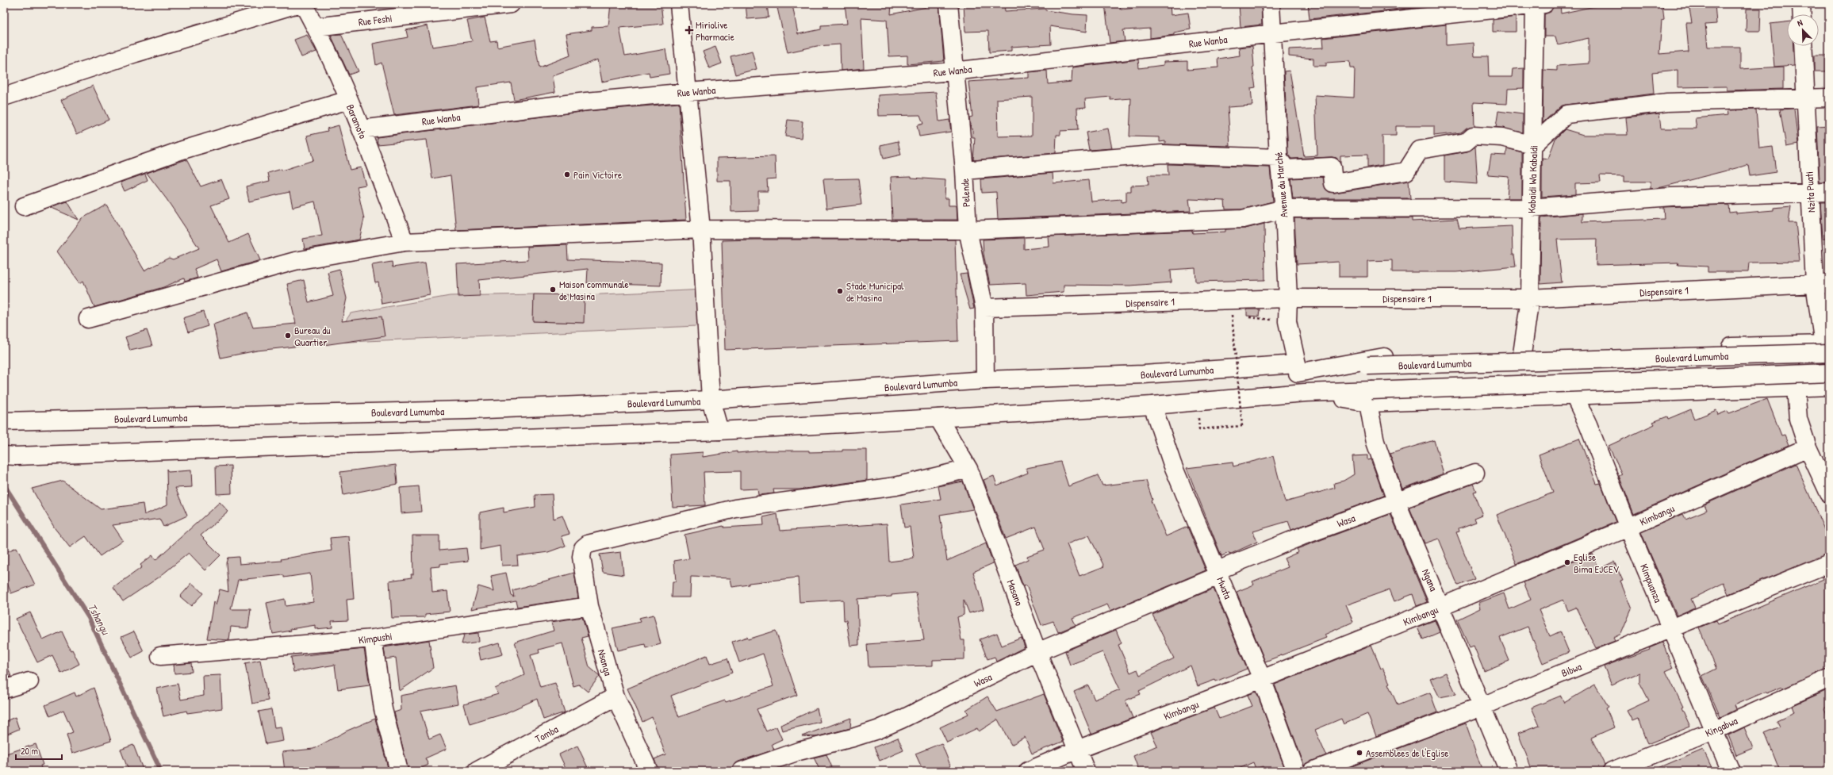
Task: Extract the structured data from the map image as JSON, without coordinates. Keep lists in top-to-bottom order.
{
  "streets": {
    "main road": [
      "Rue Feshi",
      "Rue Wanba",
      "Baramoto",
      "Kabaidi Wa Kabaidi",
      "Avenue du Marché",
      "Nzita Puati",
      "Pelende",
      "Dispensaire 1",
      "Boulevard Lumumba",
      "Kimbangu",
      "Wasa",
      "Ngana",
      "Kimpuanza",
      "Mwata",
      "Masano",
      "Kimpushi",
      "Nsanga",
      "Bibwa",
      "Kingabwa",
      "Tomba"
    ]
  },
  "crossings": [
    ["Rue Feshi", "Baramoto"],
    ["Rue Wanba", "Baramoto"],
    ["Rue Wanba", "Kabaidi Wa Kabaidi"],
    ["Rue Wanba", "Avenue du Marché"],
    ["Rue Wanba", "Pelende"],
    ["Kabaidi Wa Kabaidi", "Dispensaire 1"],
    ["Avenue du Marché", "Dispensaire 1"],
    ["Avenue du Marché", "Boulevard Lumumba"],
    ["Nzita Puati", "Dispensaire 1"],
    ["Nzita Puati", "Boulevard Lumumba"],
    ["Pelende", "Dispensaire 1"],
    ["Pelende", "Boulevard Lumumba"],
    ["Boulevard Lumumba", "Ngana"],
    ["Boulevard Lumumba", "Mwata"],
    ["Boulevard Lumumba", "Masano"],
    ["Kimbangu", "Ngana"],
    ["Kimbangu", "Kimpuanza"],
    ["Kimbangu", "Mwata"],
    ["Kimbangu", "Masano"],
    ["Wasa", "Ngana"],
    ["Wasa", "Mwata"],
    ["Wasa", "Masano"],
    ["Ngana", "Bibwa"],
    ["Kimpuanza", "Bibwa"],
    ["Kimpuanza", "Kingabwa"],
    ["Masano", "Nsanga"],
    ["Kimpushi", "Nsanga"],
    ["Nsanga", "Tomba"]
  ],
  "water": ["Tshangu"],
  "places": {
    "health": ["Miriolive Pharmacie"],
    "other": [
      "Pain Victoire",
      "Maison communale de Masina",
      "Stade Municipal de Masina",
      "Bureau du Quartier",
      "Eglise Bima EJCEV",
      "Assemblees de l'Eglise"
    ]
  },
  "scale_bar": "20 m",
  "north": "top left"
}
